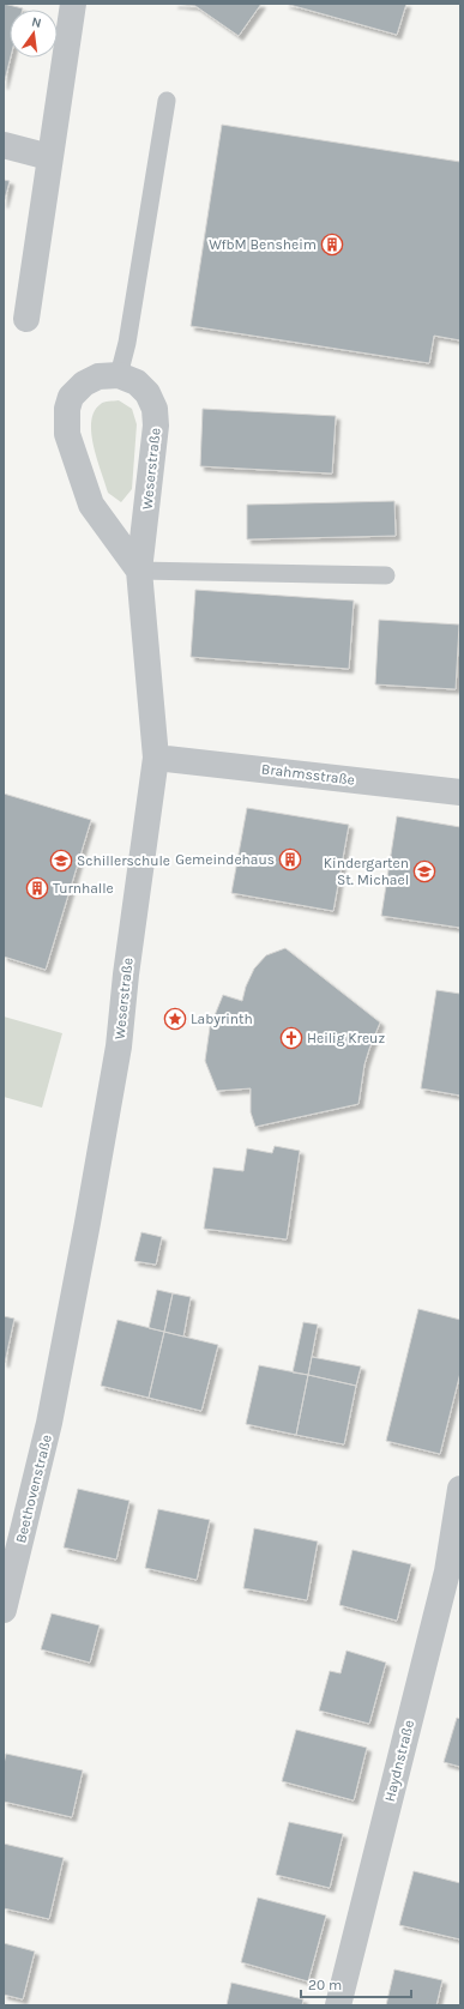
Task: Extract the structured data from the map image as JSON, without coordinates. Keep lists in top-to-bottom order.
{
  "streets": {
    "street": [
      "Weserstraße",
      "Brahmsstraße",
      "Beethovenstraße",
      "Haydnstraße"
    ]
  },
  "crossings": [
    ["Weserstraße", "Brahmsstraße"],
    ["Weserstraße", "Beethovenstraße"]
  ],
  "places": {
    "building": ["WfbM Bensheim", "Gemeindehaus", "Turnhalle"],
    "school or university": ["Schillerschule", "Kindergarten St. Michael"],
    "place": ["Labyrinth"],
    "church": ["Heilig Kreuz"]
  },
  "scale_bar": "20 m",
  "north": "top"
}
